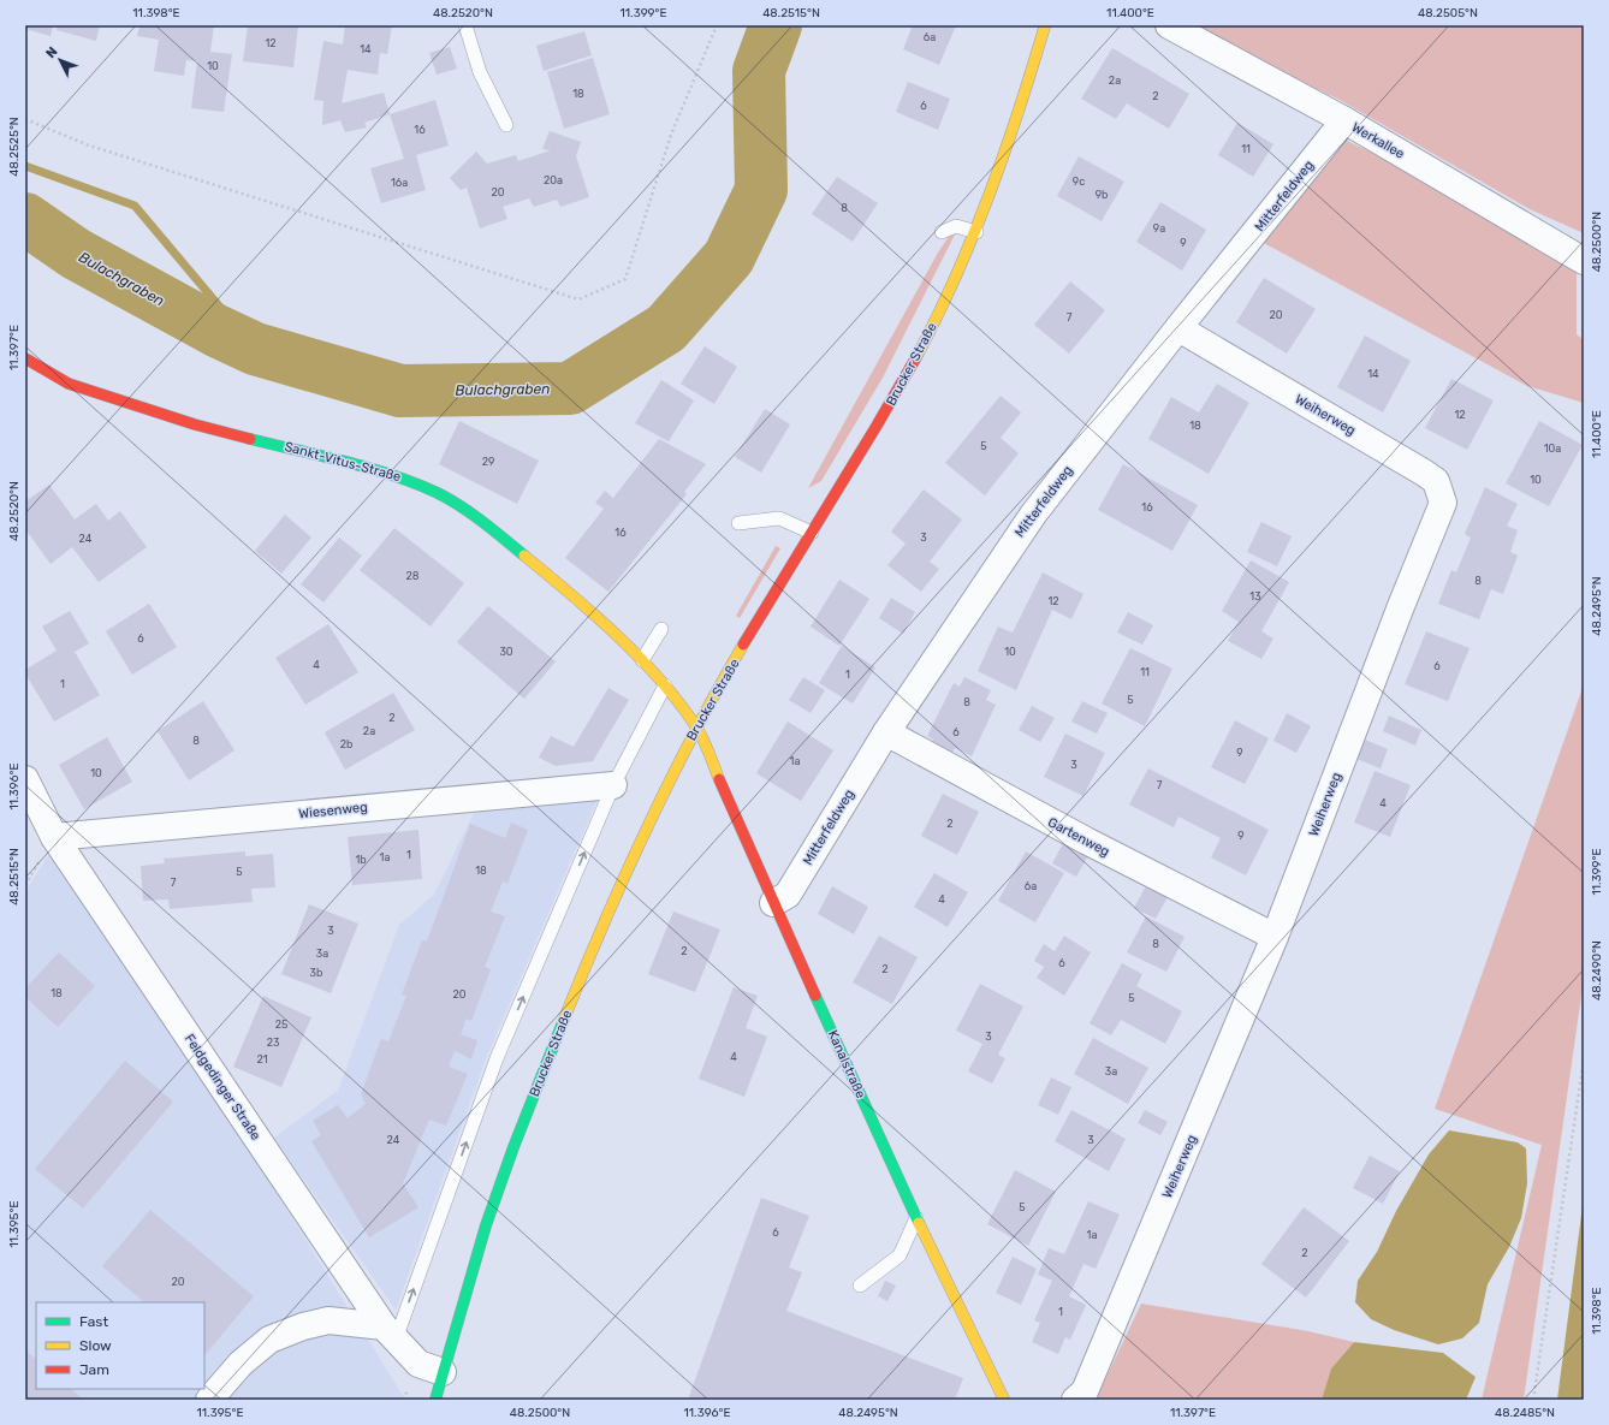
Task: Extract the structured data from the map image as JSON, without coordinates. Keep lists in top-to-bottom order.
{
  "streets": {
    "street": [
      "Werkallee",
      "Mitterfeldweg",
      "Brucker Straße",
      "Weiherweg",
      "Sankt-Vitus-Straße",
      "Wiesenweg",
      "Gartenweg",
      "Kanalstraße",
      "Feldgedinger Straße"
    ]
  },
  "crossings": [
    ["Werkallee", "Mitterfeldweg"],
    ["Mitterfeldweg", "Weiherweg"],
    ["Mitterfeldweg", "Gartenweg"],
    ["Mitterfeldweg", "Kanalstraße"],
    ["Brucker Straße", "Sankt-Vitus-Straße"],
    ["Brucker Straße", "Kanalstraße"],
    ["Brucker Straße", "Feldgedinger Straße"],
    ["Weiherweg", "Gartenweg"],
    ["Sankt-Vitus-Straße", "Kanalstraße"],
    ["Wiesenweg", "Feldgedinger Straße"]
  ],
  "water": ["Bulachgraben"],
  "house_numbers": [
    "6a",
    "12",
    "14",
    "10",
    "2a",
    "18",
    "2",
    "6",
    "16",
    "11",
    "20a",
    "9c",
    "16a",
    "20",
    "9b",
    "8",
    "9a",
    "9",
    "20",
    "7",
    "14",
    "12",
    "18",
    "5",
    "10a",
    "29",
    "10",
    "16",
    "16",
    "3",
    "24",
    "28",
    "8",
    "13",
    "12",
    "6",
    "30",
    "10",
    "4",
    "6",
    "11",
    "1",
    "1",
    "5",
    "8",
    "2",
    "2a",
    "6",
    "8",
    "2b",
    "9",
    "1a",
    "3",
    "10",
    "7",
    "4",
    "2",
    "9",
    "1",
    "1a",
    "1b",
    "18",
    "5",
    "7",
    "6a",
    "4",
    "3",
    "8",
    "2",
    "3a",
    "6",
    "2",
    "3b",
    "18",
    "20",
    "5",
    "25",
    "3",
    "23",
    "4",
    "21",
    "3a",
    "24",
    "3",
    "5",
    "6",
    "1a",
    "2",
    "20",
    "1"
  ],
  "legend": ["Fast", "Slow", "Jam"],
  "north": "top left",
  "coordinates": [
    "11.398°E",
    "48.2520°N",
    "11.399°E",
    "48.2515°N",
    "11.400°E",
    "48.2505°N",
    "48.2525°N",
    "48.2500°N",
    "11.397°E",
    "48.2495°N",
    "11.396°E",
    "48.2490°N",
    "11.395°E",
    "48.2485°N"
  ]
}
